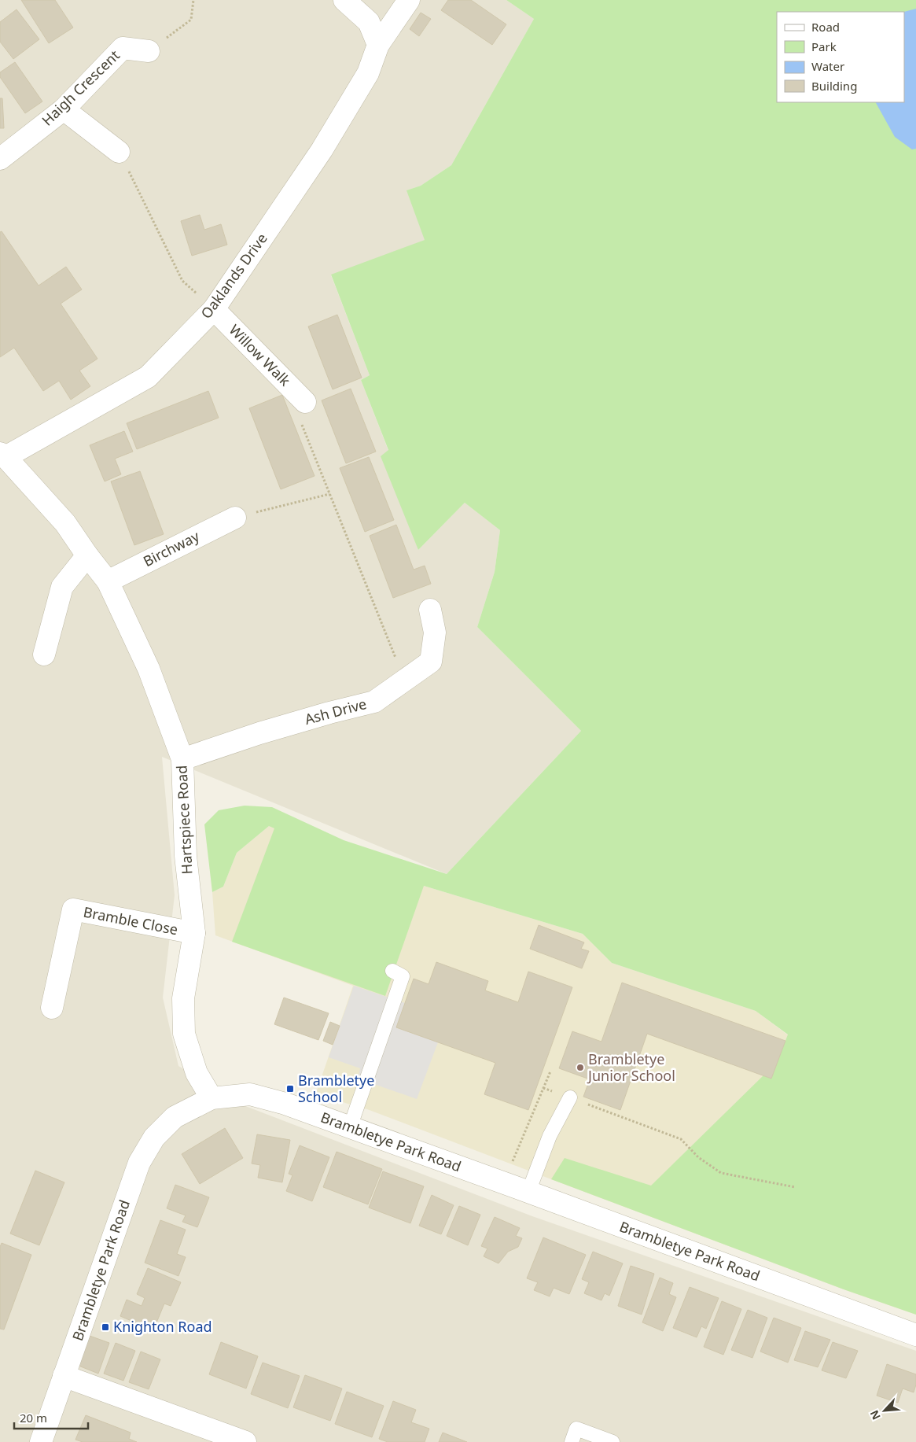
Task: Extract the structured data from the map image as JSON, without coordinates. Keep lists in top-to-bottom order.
{
  "streets": {
    "street": [
      "Haigh Crescent",
      "Oaklands Drive",
      "Willow Walk",
      "Birchway",
      "Ash Drive",
      "Hartspiece Road",
      "Bramble Close",
      "Brambletye Park Road"
    ]
  },
  "crossings": [
    ["Oaklands Drive", "Willow Walk"],
    ["Oaklands Drive", "Hartspiece Road"],
    ["Birchway", "Hartspiece Road"],
    ["Ash Drive", "Hartspiece Road"],
    ["Hartspiece Road", "Bramble Close"],
    ["Hartspiece Road", "Brambletye Park Road"]
  ],
  "places": {
    "other": ["Brambletye Junior School"],
    "transit": ["Brambletye School", "Knighton Road"]
  },
  "legend": [
    "Road",
    "Park",
    "Water",
    "Building"
  ],
  "scale_bar": "20 m",
  "north": "bottom left"
}
